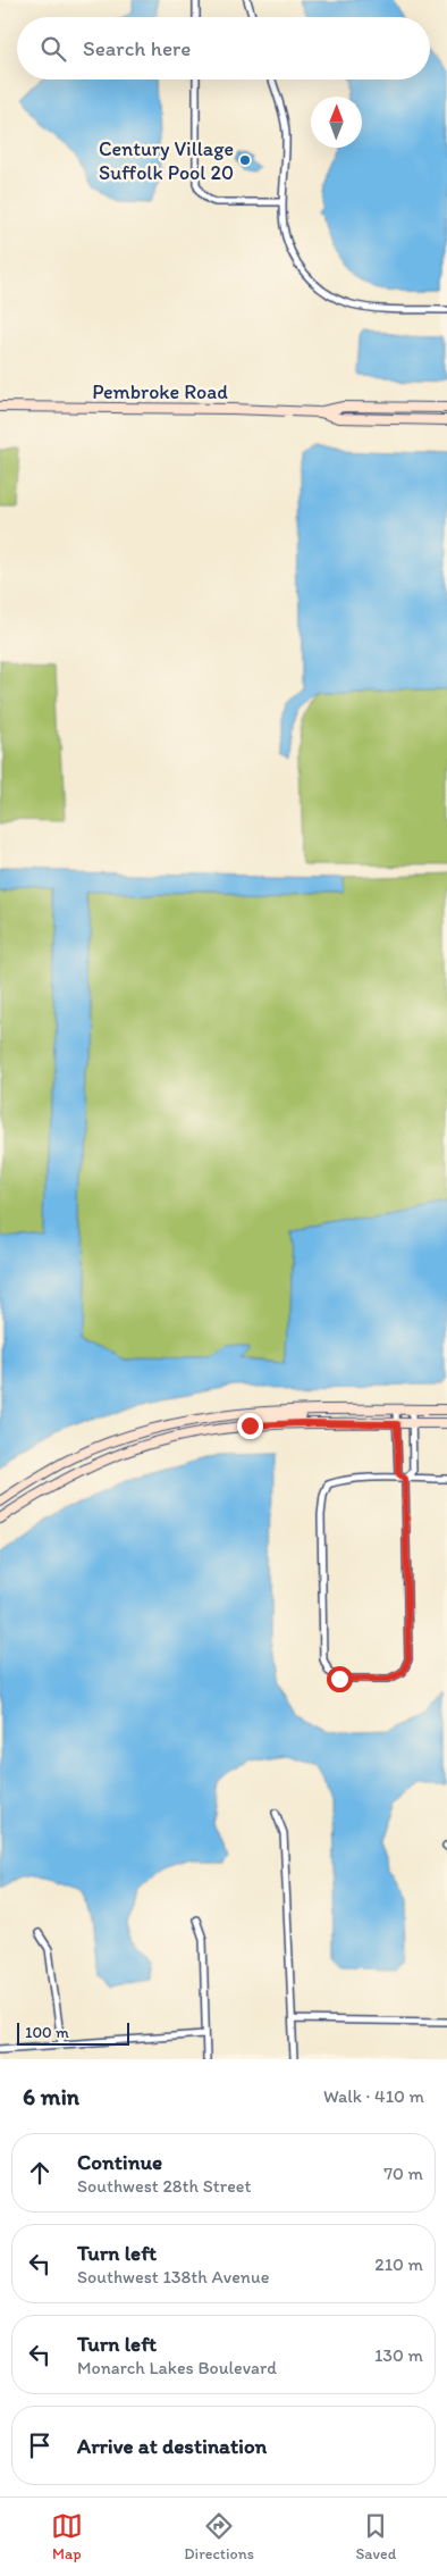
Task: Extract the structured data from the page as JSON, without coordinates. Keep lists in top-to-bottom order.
{
  "streets": {
    "street": ["Pembroke Road"]
  },
  "places": ["Century Village Suffolk Pool 20"],
  "scale_bar": "100 m",
  "north": "top",
  "page": {
    "search": "Search here",
    "scale": "100 m",
    "heading": ["6 min", "Walk · 410 m"],
    "list": [
      ["Continue", "Southwest 28th Street", "70 m"],
      ["Turn left", "Southwest 138th Avenue", "210 m"],
      ["Turn left", "Monarch Lakes Boulevard", "130 m"],
      "Arrive at destination"
    ],
    "nav": ["Map", "Directions", "Saved"]
  }
}
